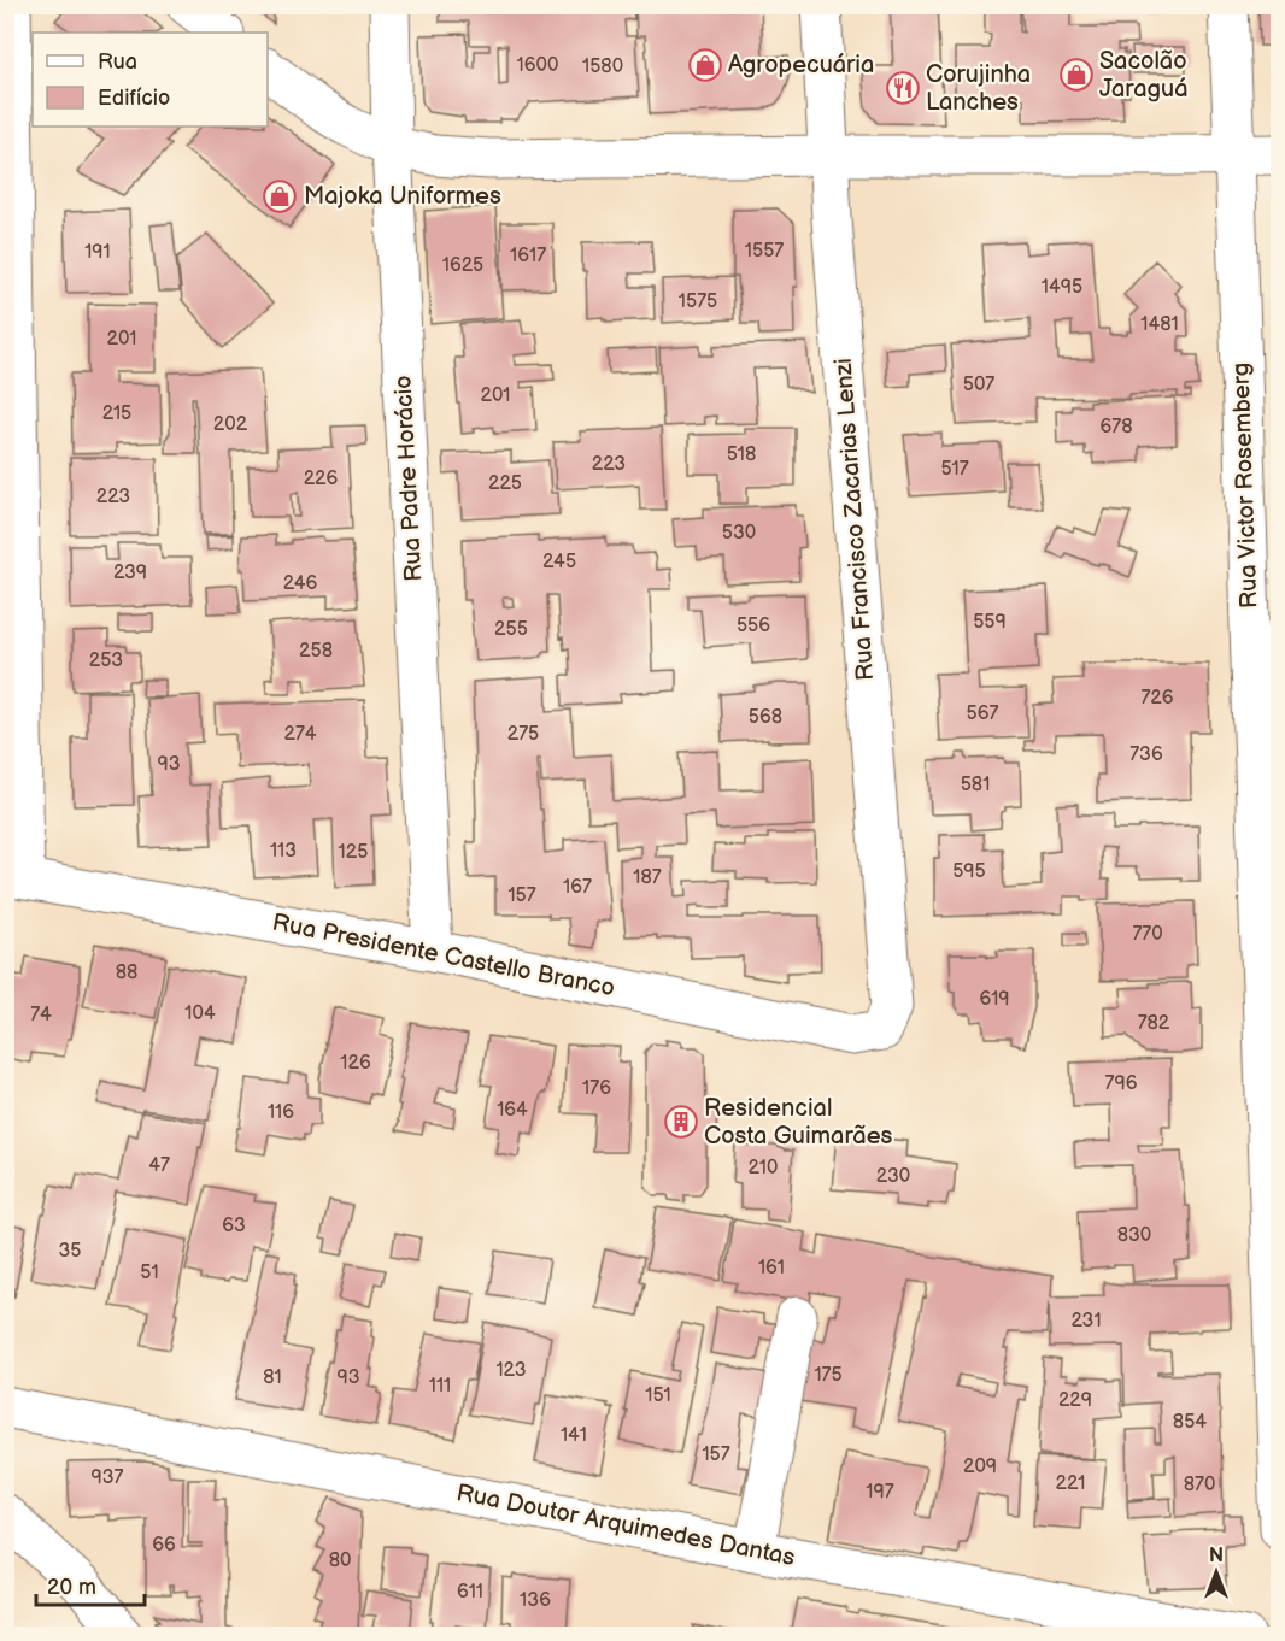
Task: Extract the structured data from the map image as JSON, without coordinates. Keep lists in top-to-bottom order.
{
  "streets": {
    "street": [
      "Rua Padre Horácio",
      "Rua Victor Rosemberg",
      "Rua Francisco Zacarias Lenzi",
      "Rua Presidente Castello Branco",
      "Rua Doutor Arquimedes Dantas"
    ]
  },
  "crossings": [
    ["Rua Padre Horácio", "Rua Presidente Castello Branco"],
    ["Rua Francisco Zacarias Lenzi", "Rua Presidente Castello Branco"]
  ],
  "places": {
    "shop": ["Agropecuária", "Sacolão Jaraguá", "Majoka Uniformes"],
    "restaurant": ["Corujinha Lanches"],
    "building": ["Residencial Costa Guimarães"]
  },
  "house_numbers": [
    "1600",
    "1580",
    "1557",
    "191",
    "1617",
    "1625",
    "1495",
    "1575",
    "1481",
    "201",
    "507",
    "201",
    "215",
    "202",
    "678",
    "518",
    "223",
    "517",
    "226",
    "225",
    "223",
    "530",
    "245",
    "239",
    "246",
    "559",
    "556",
    "255",
    "258",
    "253",
    "726",
    "567",
    "568",
    "274",
    "275",
    "736",
    "93",
    "581",
    "113",
    "125",
    "595",
    "187",
    "167",
    "157",
    "770",
    "88",
    "619",
    "104",
    "74",
    "782",
    "126",
    "796",
    "176",
    "164",
    "116",
    "47",
    "210",
    "230",
    "63",
    "830",
    "35",
    "161",
    "51",
    "231",
    "123",
    "175",
    "81",
    "93",
    "111",
    "151",
    "229",
    "854",
    "141",
    "157",
    "209",
    "937",
    "221",
    "870",
    "197",
    "66",
    "80",
    "611",
    "136"
  ],
  "legend": ["Rua", "Edifício"],
  "scale_bar": "20 m",
  "north": "top"
}
